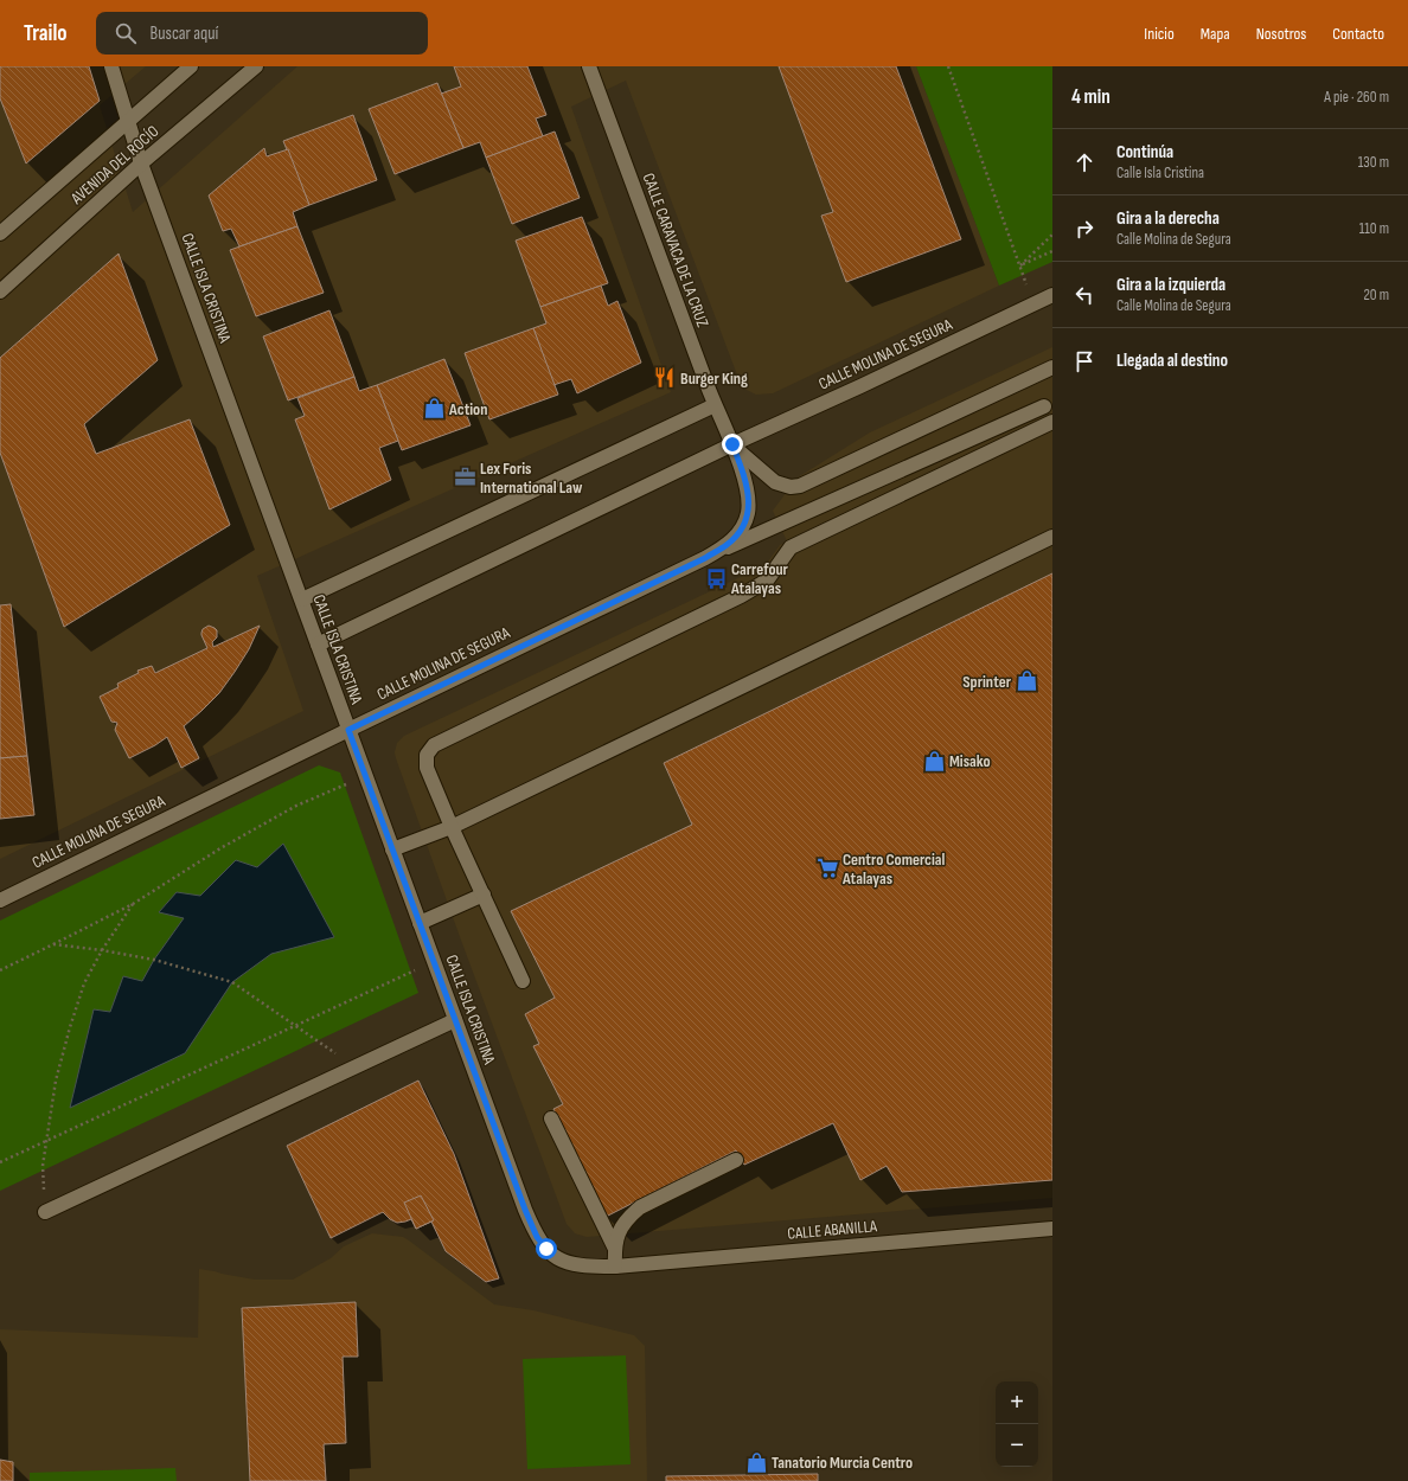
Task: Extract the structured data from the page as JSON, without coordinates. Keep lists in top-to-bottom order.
{
  "streets": {
    "street": [
      "AVENIDA DEL ROCÍO",
      "CALLE CARAVACA DE LA CRUZ",
      "CALLE ISLA CRISTINA",
      "CALLE MOLINA DE SEGURA",
      "CALLE ABANILLA"
    ]
  },
  "crossings": [
    ["AVENIDA DEL ROCÍO", "CALLE ISLA CRISTINA"],
    ["CALLE CARAVACA DE LA CRUZ", "CALLE MOLINA DE SEGURA"],
    ["CALLE ISLA CRISTINA", "CALLE MOLINA DE SEGURA"],
    ["CALLE ISLA CRISTINA", "CALLE ABANILLA"]
  ],
  "places": {
    "restaurant": ["Burger King"],
    "shop": [
      "Action",
      "Sprinter",
      "Misako",
      "Tanatorio Murcia Centro"
    ],
    "office": ["Lex Foris International Law"],
    "bus stop": ["Carrefour Atalayas"],
    "supermarket": ["Centro Comercial Atalayas"]
  },
  "page": {
    "header": "Trailo",
    "search": "Buscar aquí",
    "nav": [
      "Inicio",
      "Mapa",
      "Nosotros",
      "Contacto"
    ],
    "heading": ["4 min", "A pie · 260 m"],
    "list": [
      ["Continúa", "Calle Isla Cristina", "130 m"],
      ["Gira a la derecha", "Calle Molina de Segura", "110 m"],
      ["Gira a la izquierda", "Calle Molina de Segura", "20 m"],
      "Llegada al destino"
    ],
    "map_buttons": ["+", "−"]
  }
}
